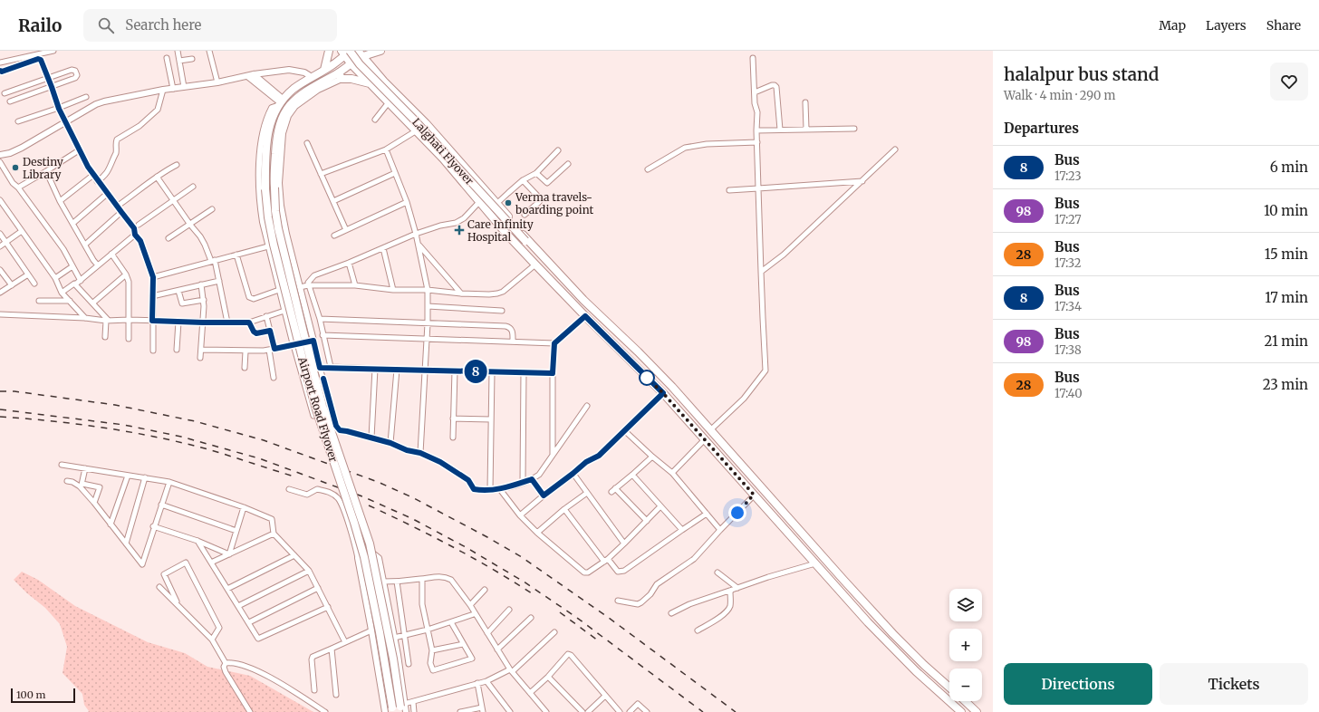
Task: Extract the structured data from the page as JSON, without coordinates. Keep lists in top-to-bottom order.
{
  "streets": {
    "main road": ["Lalghati Flyover", "Airport Road Flyover"]
  },
  "places": {
    "other": ["Destiny Library", "Verma travels- boarding point"],
    "health": ["Care Infinity Hospital"]
  },
  "lines": ["bus line 8"],
  "scale_bar": "100 m",
  "page": {
    "header": "Railo",
    "search": "Search here",
    "nav": ["Map", "Layers", "Share"],
    "on_map": "8",
    "heading": [
      ["halalpur bus stand", "Walk · 4 min · 290 m"],
      "Departures"
    ],
    "list": [
      {
        "mark": "8",
        "name": "Bus",
        "note": "17:23",
        "value": "6 min"
      },
      {
        "mark": "98",
        "name": "Bus",
        "note": "17:27",
        "value": "10 min"
      },
      {
        "mark": "28",
        "name": "Bus",
        "note": "17:32",
        "value": "15 min"
      },
      {
        "mark": "8",
        "name": "Bus",
        "note": "17:34",
        "value": "17 min"
      },
      {
        "mark": "98",
        "name": "Bus",
        "note": "17:38",
        "value": "21 min"
      },
      {
        "mark": "28",
        "name": "Bus",
        "note": "17:40",
        "value": "23 min"
      }
    ],
    "map_buttons": ["+", "−"],
    "buttons": ["Directions", "Tickets"],
    "scale": "100 m"
  }
}
